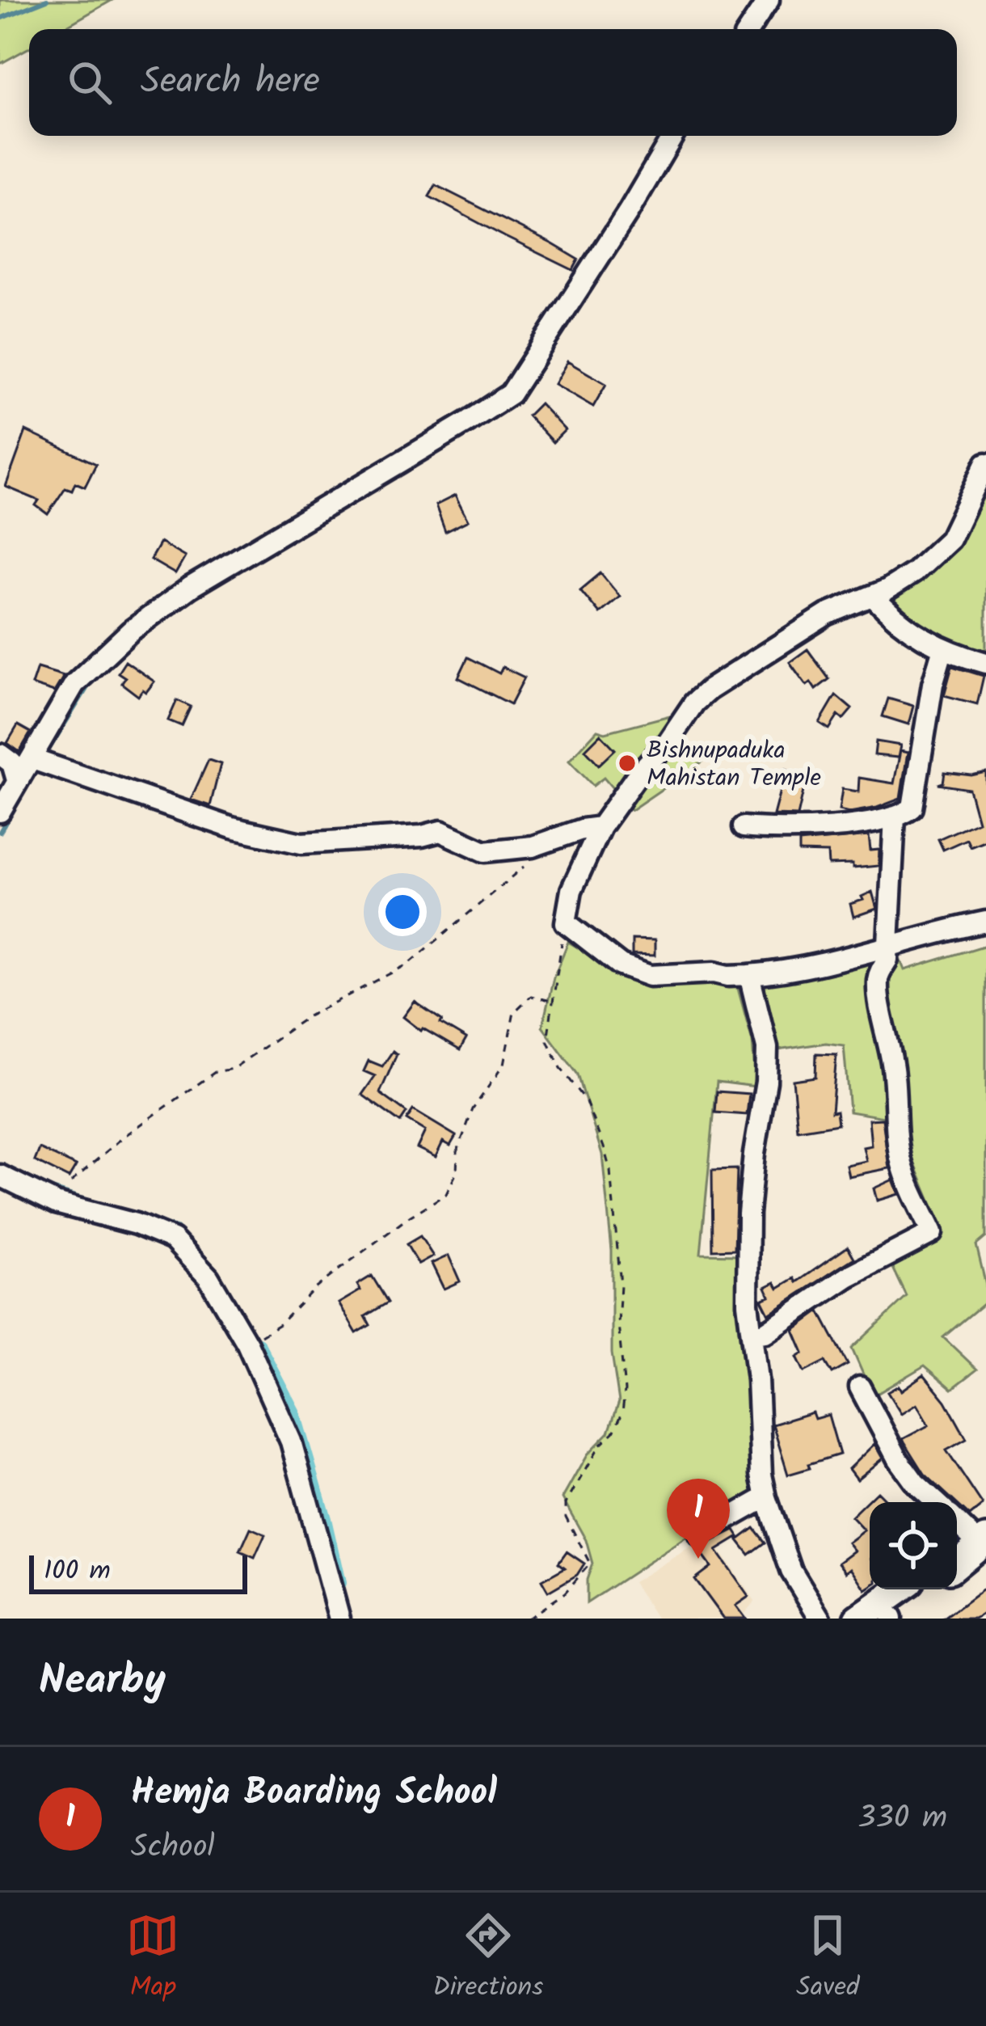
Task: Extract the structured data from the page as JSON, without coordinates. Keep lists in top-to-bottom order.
{
  "places": ["Bishnupaduka Mahistan Temple"],
  "scale_bar": "100 m",
  "page": {
    "search": "Search here",
    "pins": "1",
    "scale": "100 m",
    "heading": "Nearby",
    "list": [
      {
        "mark": "1",
        "name": "Hemja Boarding School",
        "note": "School",
        "value": "330 m"
      }
    ],
    "nav": ["Map", "Directions", "Saved"]
  }
}
